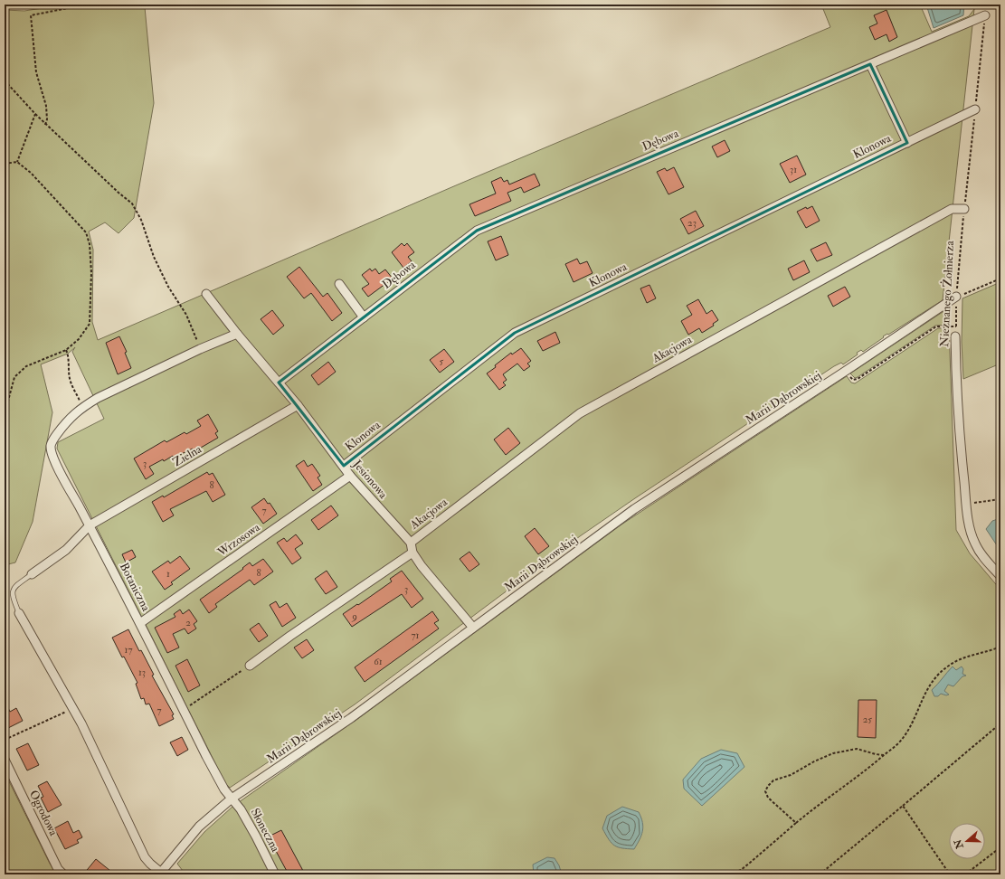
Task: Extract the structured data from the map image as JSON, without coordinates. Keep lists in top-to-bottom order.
{
  "streets": {
    "street": [
      "Dębowa",
      "Klonowa",
      "Nieznanego Żołnierza",
      "Akacjowa",
      "Marii Dąbrowskiej",
      "Zielna",
      "Jesionowa",
      "Wrzosowa",
      "Botaniczna",
      "Ogrodowa",
      "Słoneczna"
    ]
  },
  "crossings": [
    ["Dębowa", "Klonowa"],
    ["Dębowa", "Nieznanego Żołnierza"],
    ["Dębowa", "Jesionowa"],
    ["Klonowa", "Nieznanego Żołnierza"],
    ["Klonowa", "Jesionowa"],
    ["Nieznanego Żołnierza", "Akacjowa"],
    ["Nieznanego Żołnierza", "Marii Dąbrowskiej"],
    ["Akacjowa", "Jesionowa"],
    ["Marii Dąbrowskiej", "Botaniczna"],
    ["Marii Dąbrowskiej", "Słoneczna"],
    ["Zielna", "Jesionowa"],
    ["Zielna", "Botaniczna"],
    ["Jesionowa", "Wrzosowa"],
    ["Jesionowa", "Botaniczna"],
    ["Wrzosowa", "Botaniczna"],
    ["Botaniczna", "Słoneczna"]
  ],
  "house_numbers": [
    "31",
    "23",
    "5",
    "3",
    "8",
    "7",
    "8",
    "1",
    "3",
    "9",
    "2",
    "71",
    "17",
    "61",
    "13",
    "7",
    "25"
  ],
  "north": "left"
}
